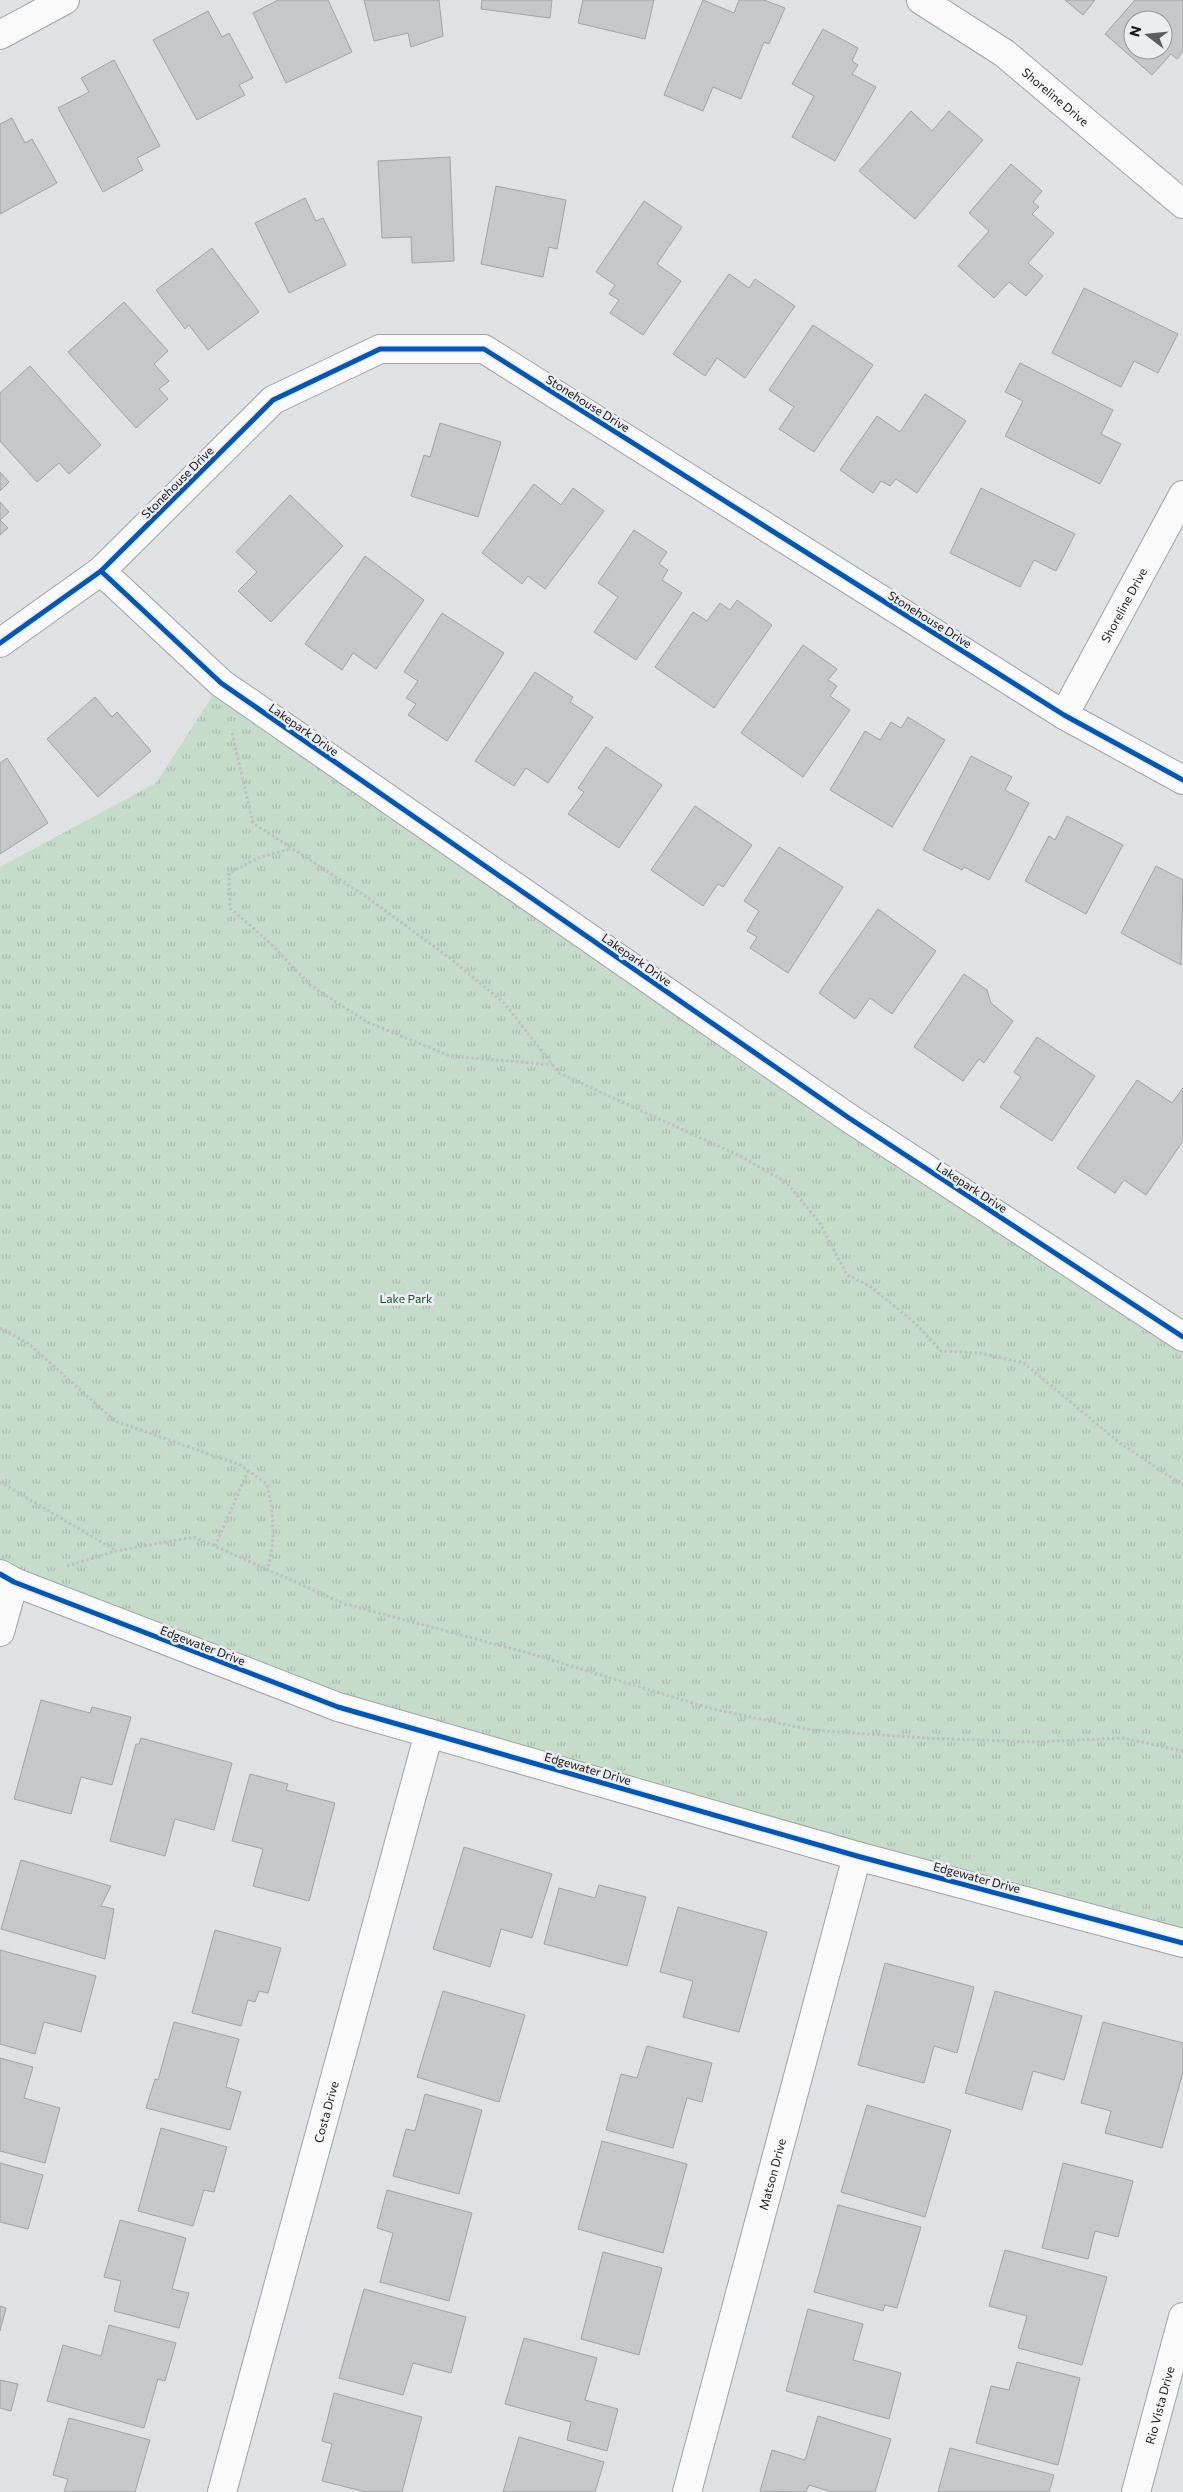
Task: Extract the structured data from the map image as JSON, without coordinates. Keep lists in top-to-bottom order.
{
  "streets": {
    "street": [
      "Shoreline Drive",
      "Stonehouse Drive",
      "Lakepark Drive",
      "Edgewater Drive",
      "Costa Drive",
      "Matson Drive",
      "Rio Vista Drive"
    ]
  },
  "crossings": [
    ["Shoreline Drive", "Stonehouse Drive"],
    ["Stonehouse Drive", "Lakepark Drive"],
    ["Edgewater Drive", "Costa Drive"],
    ["Edgewater Drive", "Matson Drive"]
  ],
  "parks": ["Lake Park"],
  "north": "left"
}
